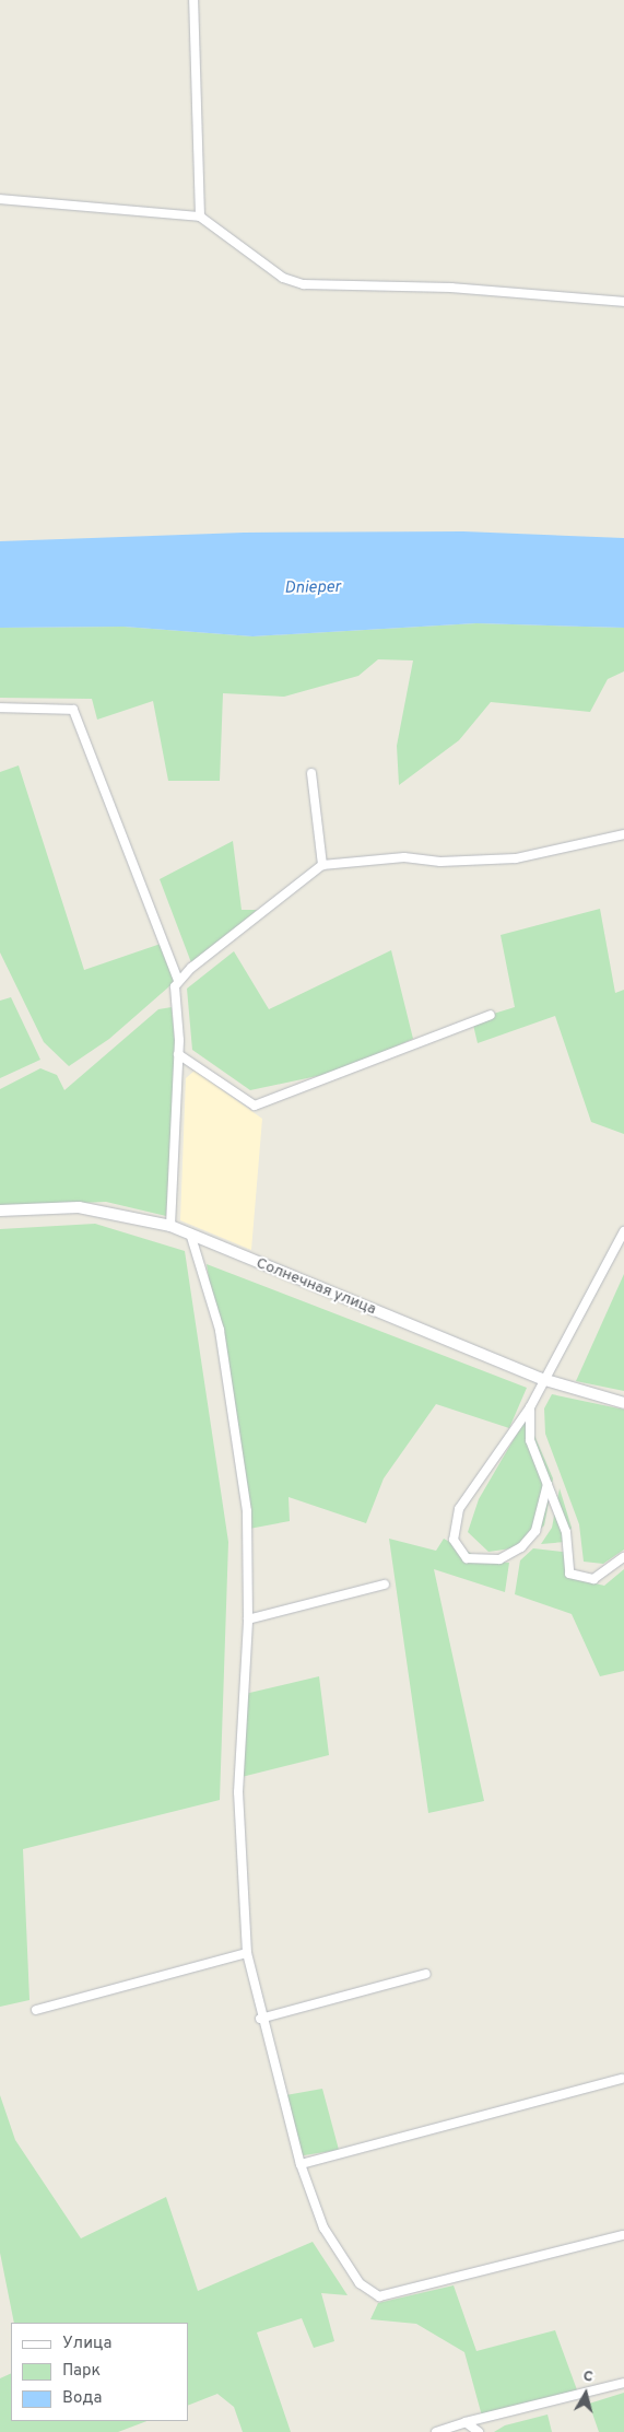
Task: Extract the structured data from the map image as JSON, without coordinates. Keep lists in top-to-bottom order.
{
  "streets": {
    "street": ["Солнечная улица"]
  },
  "water": ["Dnieper"],
  "legend": ["Улица", "Парк", "Вода"],
  "north": "top"
}
